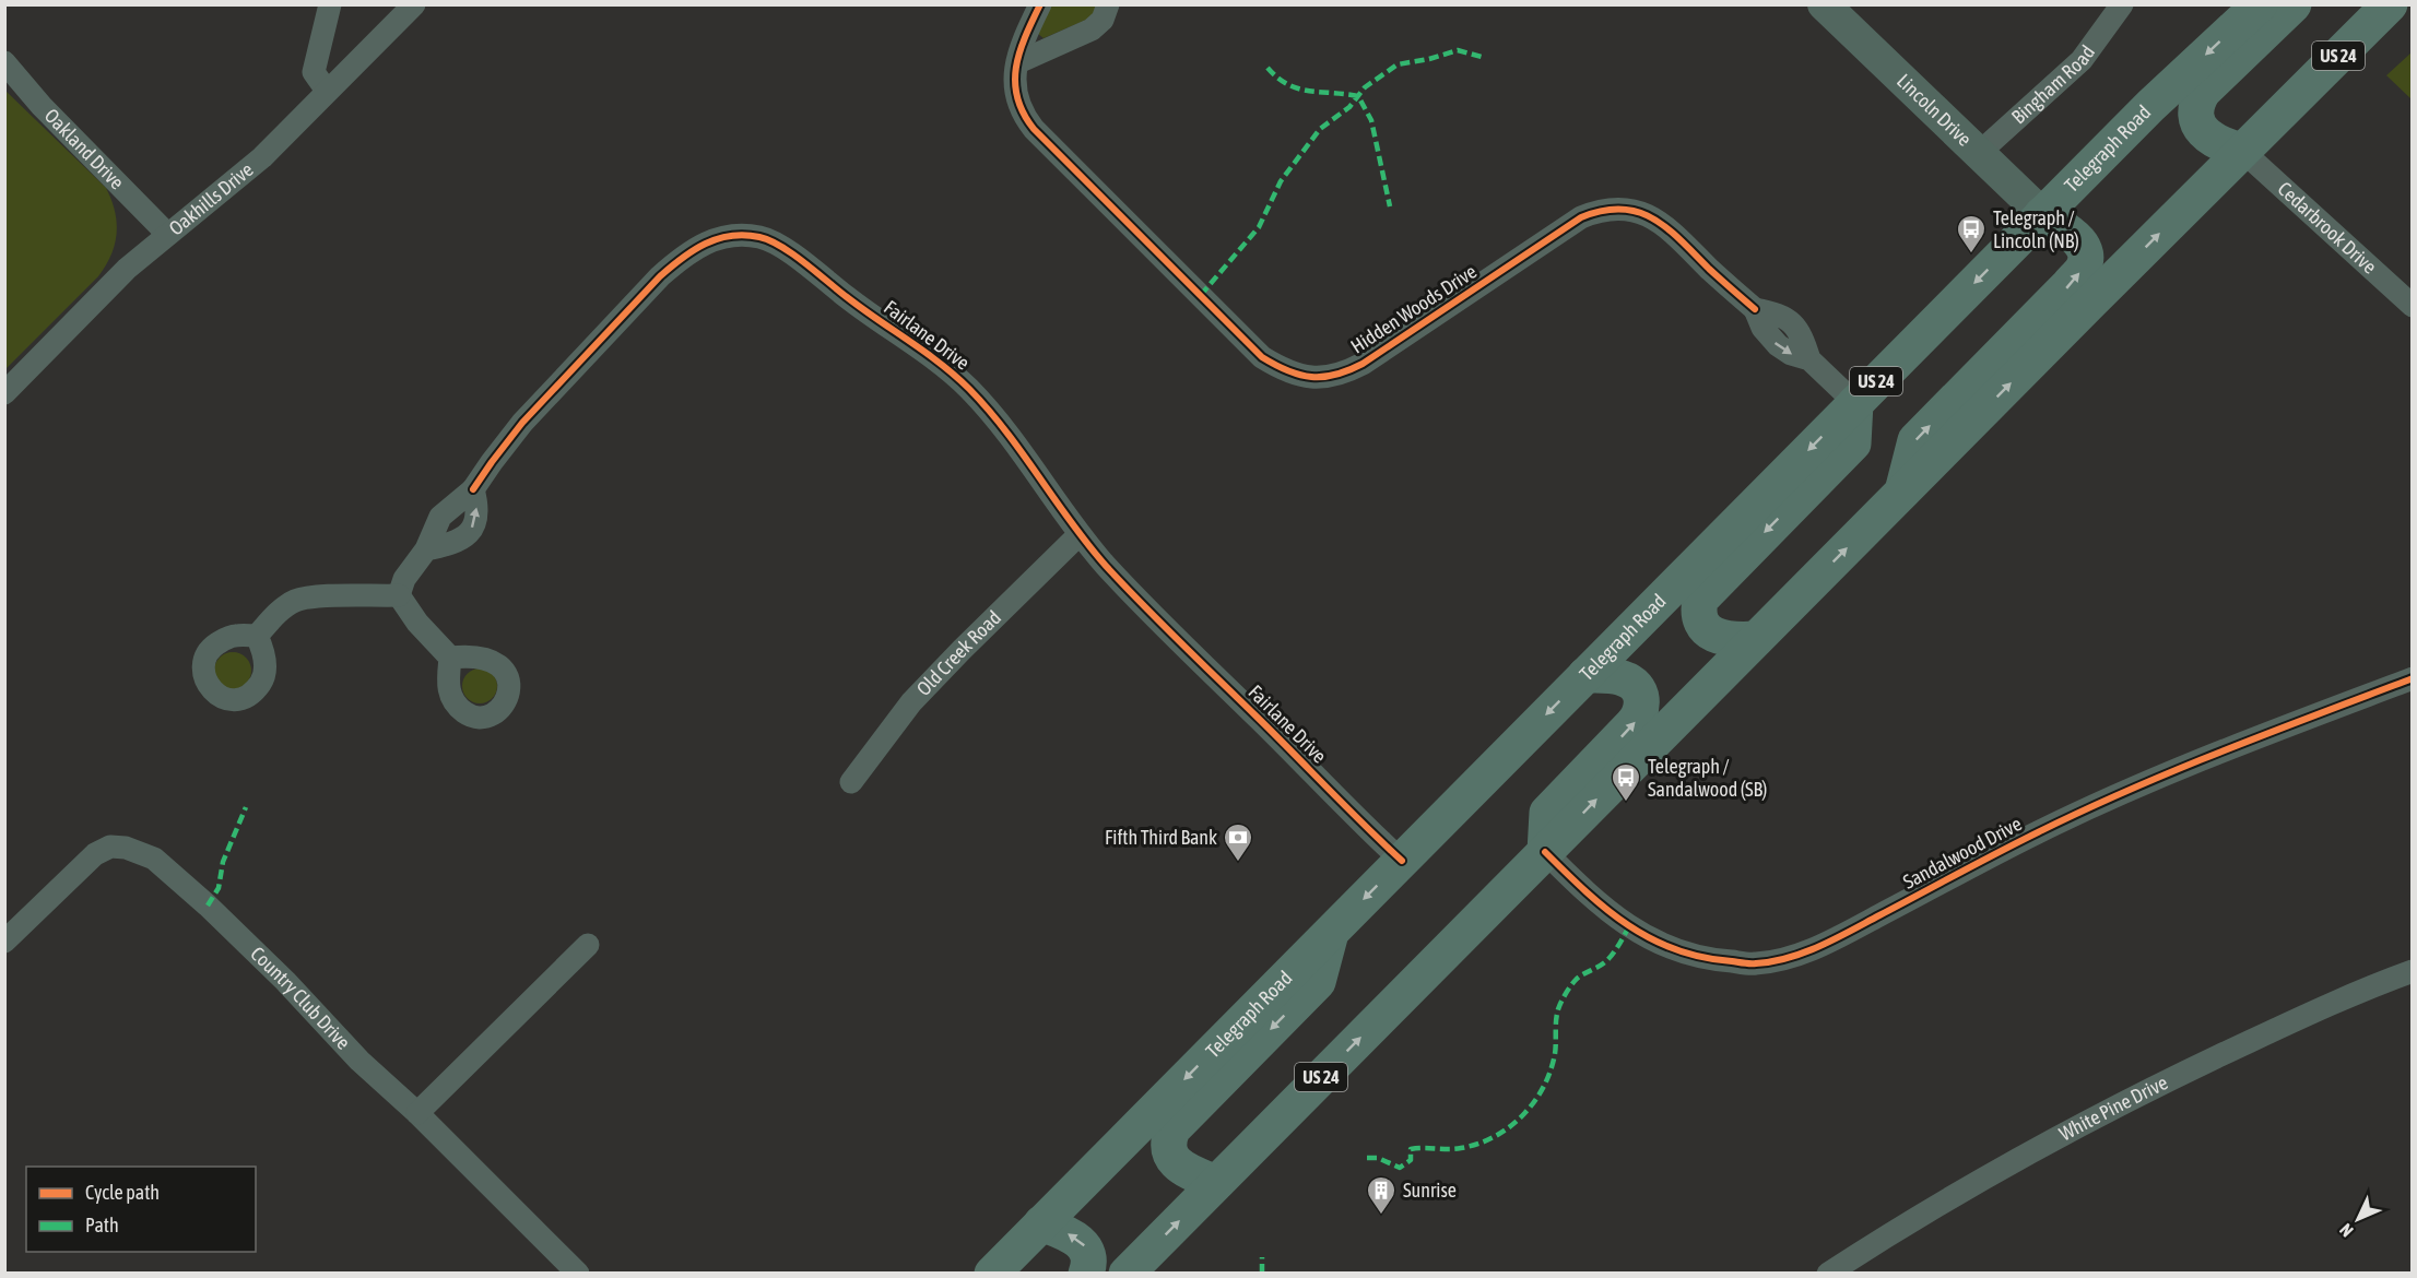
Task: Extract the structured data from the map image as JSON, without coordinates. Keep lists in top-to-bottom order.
{
  "streets": {
    "highway": ["US 24", "Telegraph Road"],
    "street": [
      "Bingham Road",
      "Lincoln Drive",
      "Oakland Drive",
      "Oakhills Drive",
      "Cedarbrook Drive",
      "Hidden Woods Drive",
      "Fairlane Drive",
      "Old Creek Road",
      "Sandalwood Drive",
      "Country Club Drive",
      "White Pine Drive"
    ]
  },
  "crossings": [
    ["US 24", "Cedarbrook Drive"],
    ["US 24", "Sandalwood Drive"],
    ["Bingham Road", "Lincoln Drive"],
    ["Lincoln Drive", "Telegraph Road"],
    ["Telegraph Road", "Hidden Woods Drive"],
    ["Telegraph Road", "Fairlane Drive"],
    ["Oakland Drive", "Oakhills Drive"],
    ["Fairlane Drive", "Old Creek Road"]
  ],
  "places": {
    "bus stop": ["Telegraph / Lincoln (NB)", "Telegraph / Sandalwood (SB)"],
    "bank": ["Fifth Third Bank"],
    "building": ["Sunrise"]
  },
  "legend": ["Cycle path", "Path"],
  "north": "bottom left"
}
